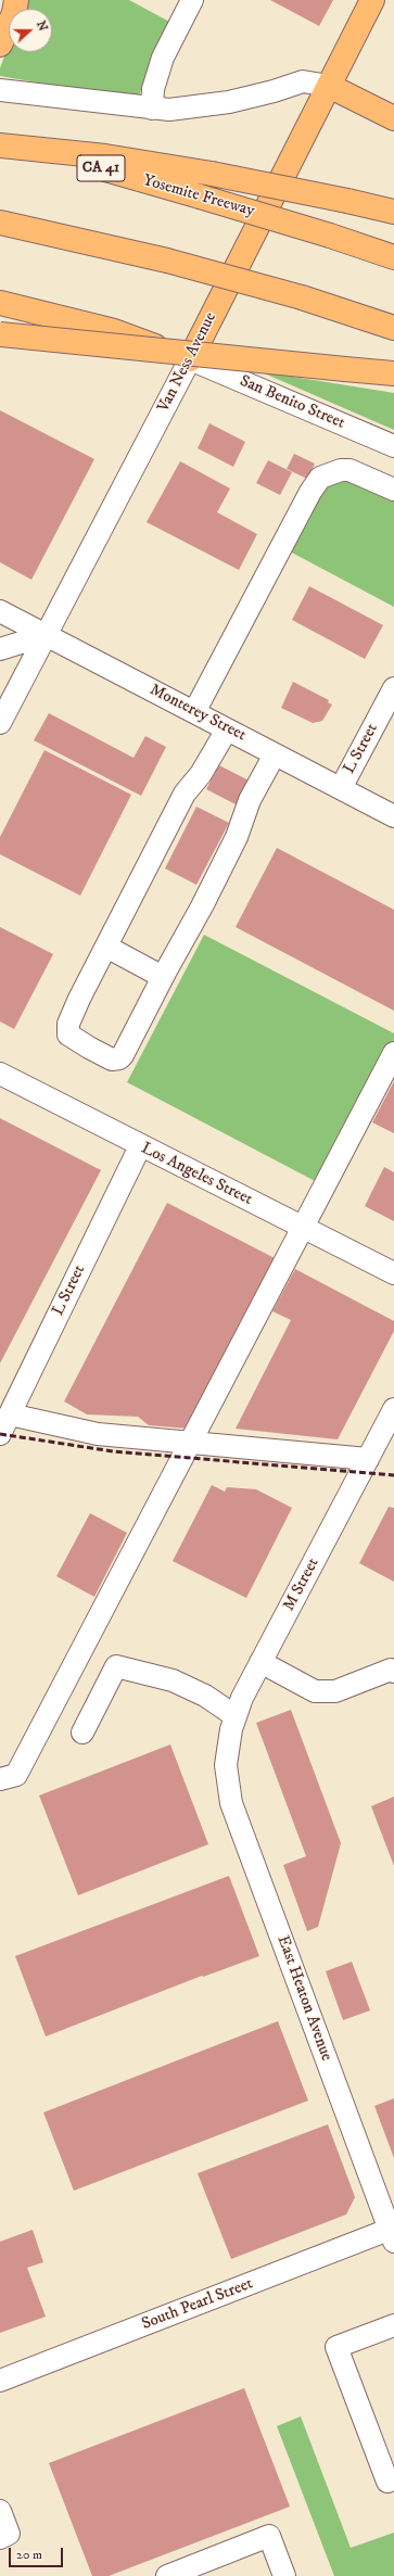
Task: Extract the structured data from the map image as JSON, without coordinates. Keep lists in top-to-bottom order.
{
  "streets": {
    "main road": ["CA 41", "Yosemite Freeway", "Van Ness Avenue"],
    "street": [
      "San Benito Street",
      "Monterey Street",
      "L Street",
      "Los Angeles Street",
      "M Street",
      "East Heaton Avenue",
      "South Pearl Street"
    ]
  },
  "crossings": [
    ["Van Ness Avenue", "San Benito Street"],
    ["Van Ness Avenue", "Monterey Street"],
    ["Monterey Street", "L Street"],
    ["L Street", "Los Angeles Street"],
    ["M Street", "East Heaton Avenue"],
    ["East Heaton Avenue", "South Pearl Street"]
  ],
  "scale_bar": "20 m",
  "north": "right"
}
